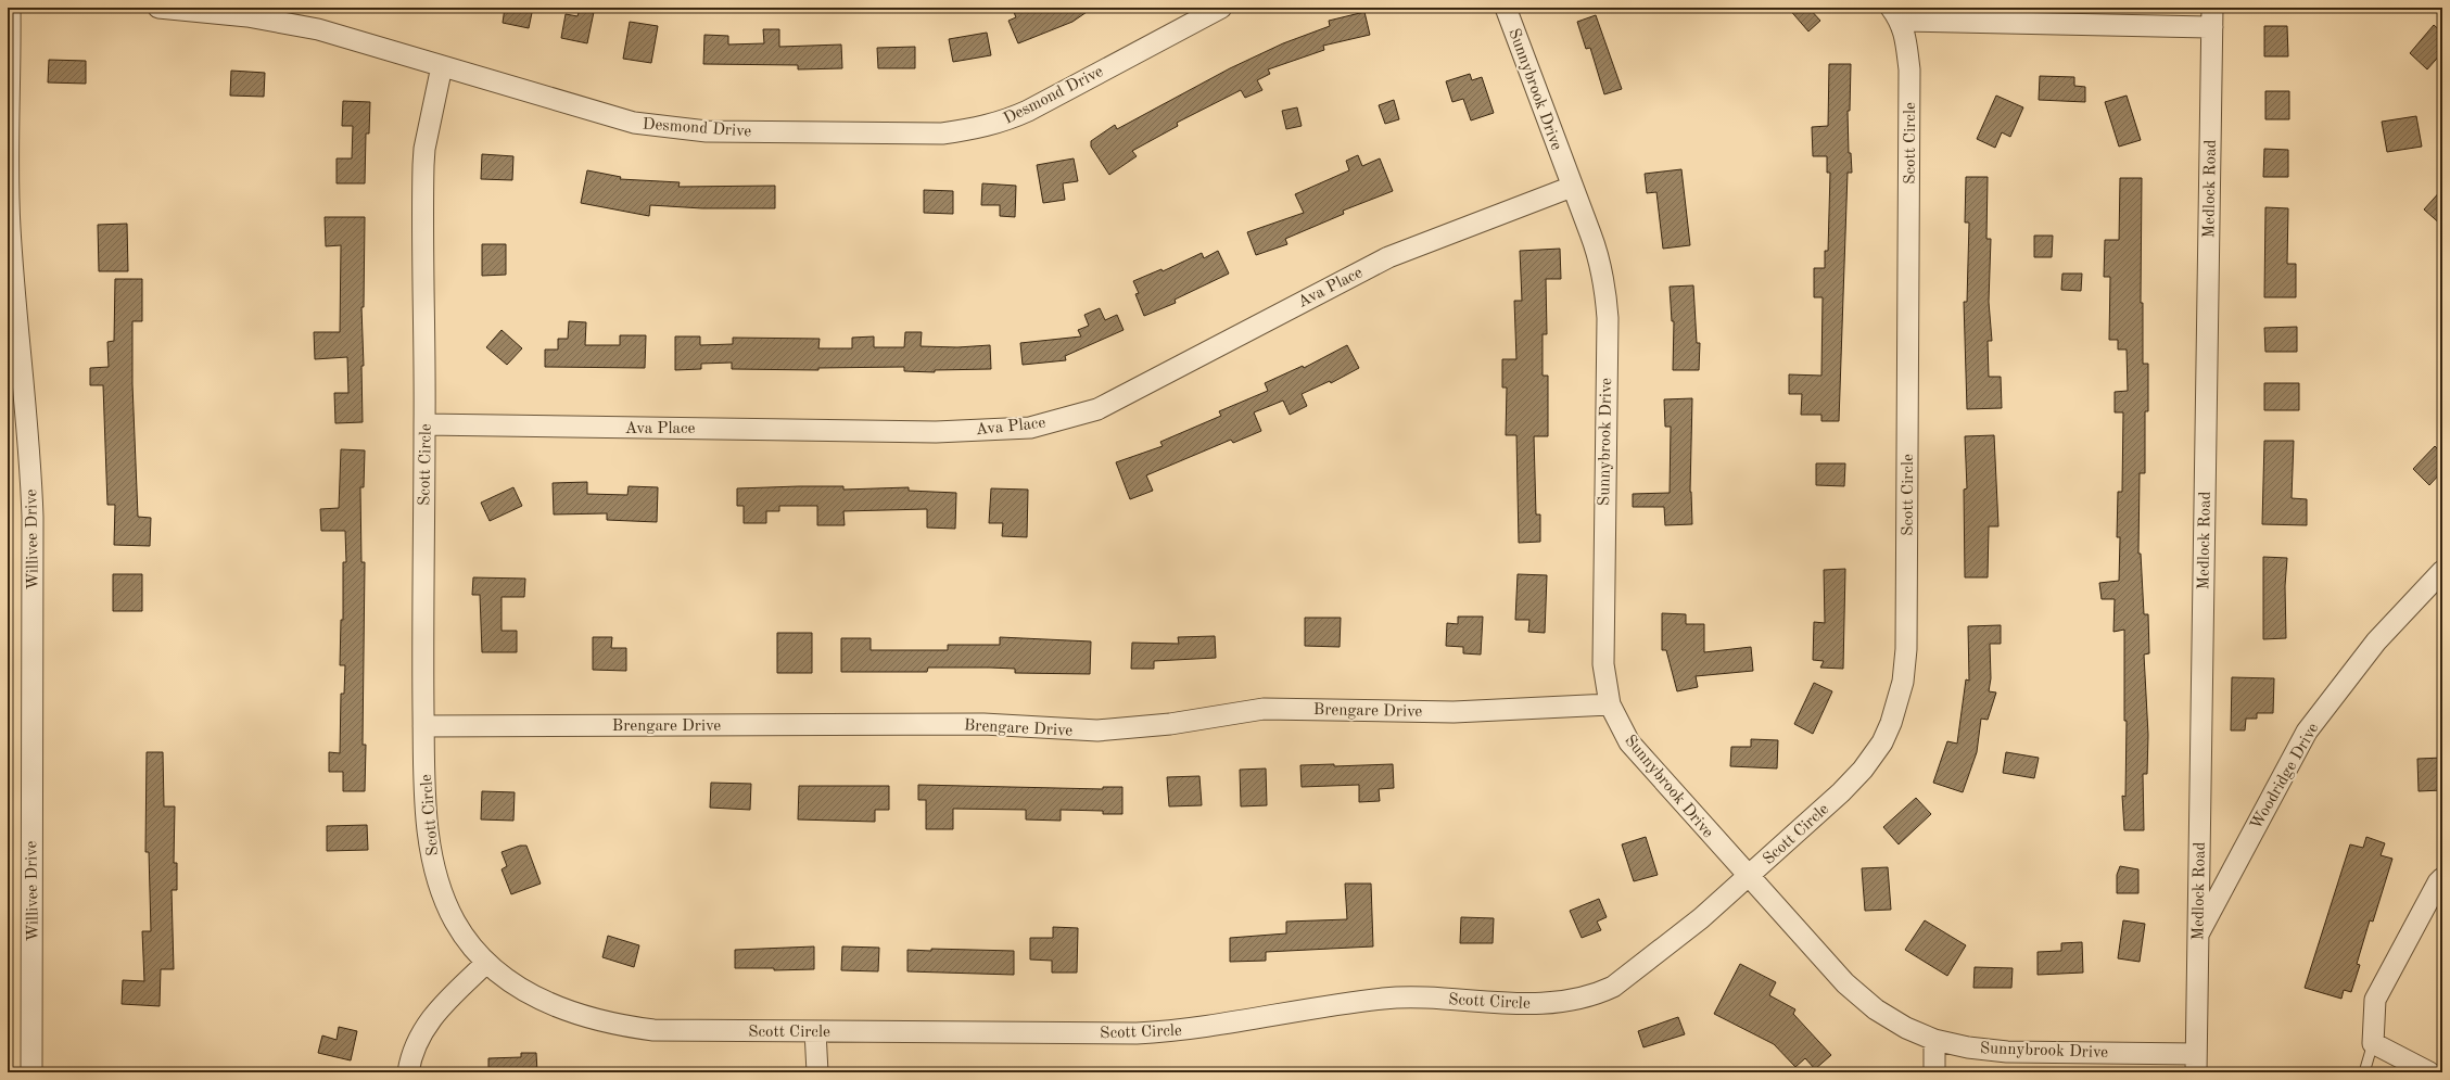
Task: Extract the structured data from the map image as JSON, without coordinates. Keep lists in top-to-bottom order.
{
  "streets": {
    "street": [
      "Sunnybrook Drive",
      "Desmond Drive",
      "Scott Circle",
      "Medlock Road",
      "Ava Place",
      "Willivee Drive",
      "Brengare Drive",
      "Woodridge Drive"
    ]
  },
  "crossings": [
    ["Sunnybrook Drive", "Scott Circle"],
    ["Sunnybrook Drive", "Medlock Road"],
    ["Sunnybrook Drive", "Ava Place"],
    ["Sunnybrook Drive", "Brengare Drive"],
    ["Desmond Drive", "Scott Circle"],
    ["Scott Circle", "Ava Place"],
    ["Scott Circle", "Brengare Drive"],
    ["Medlock Road", "Woodridge Drive"]
  ]
}
